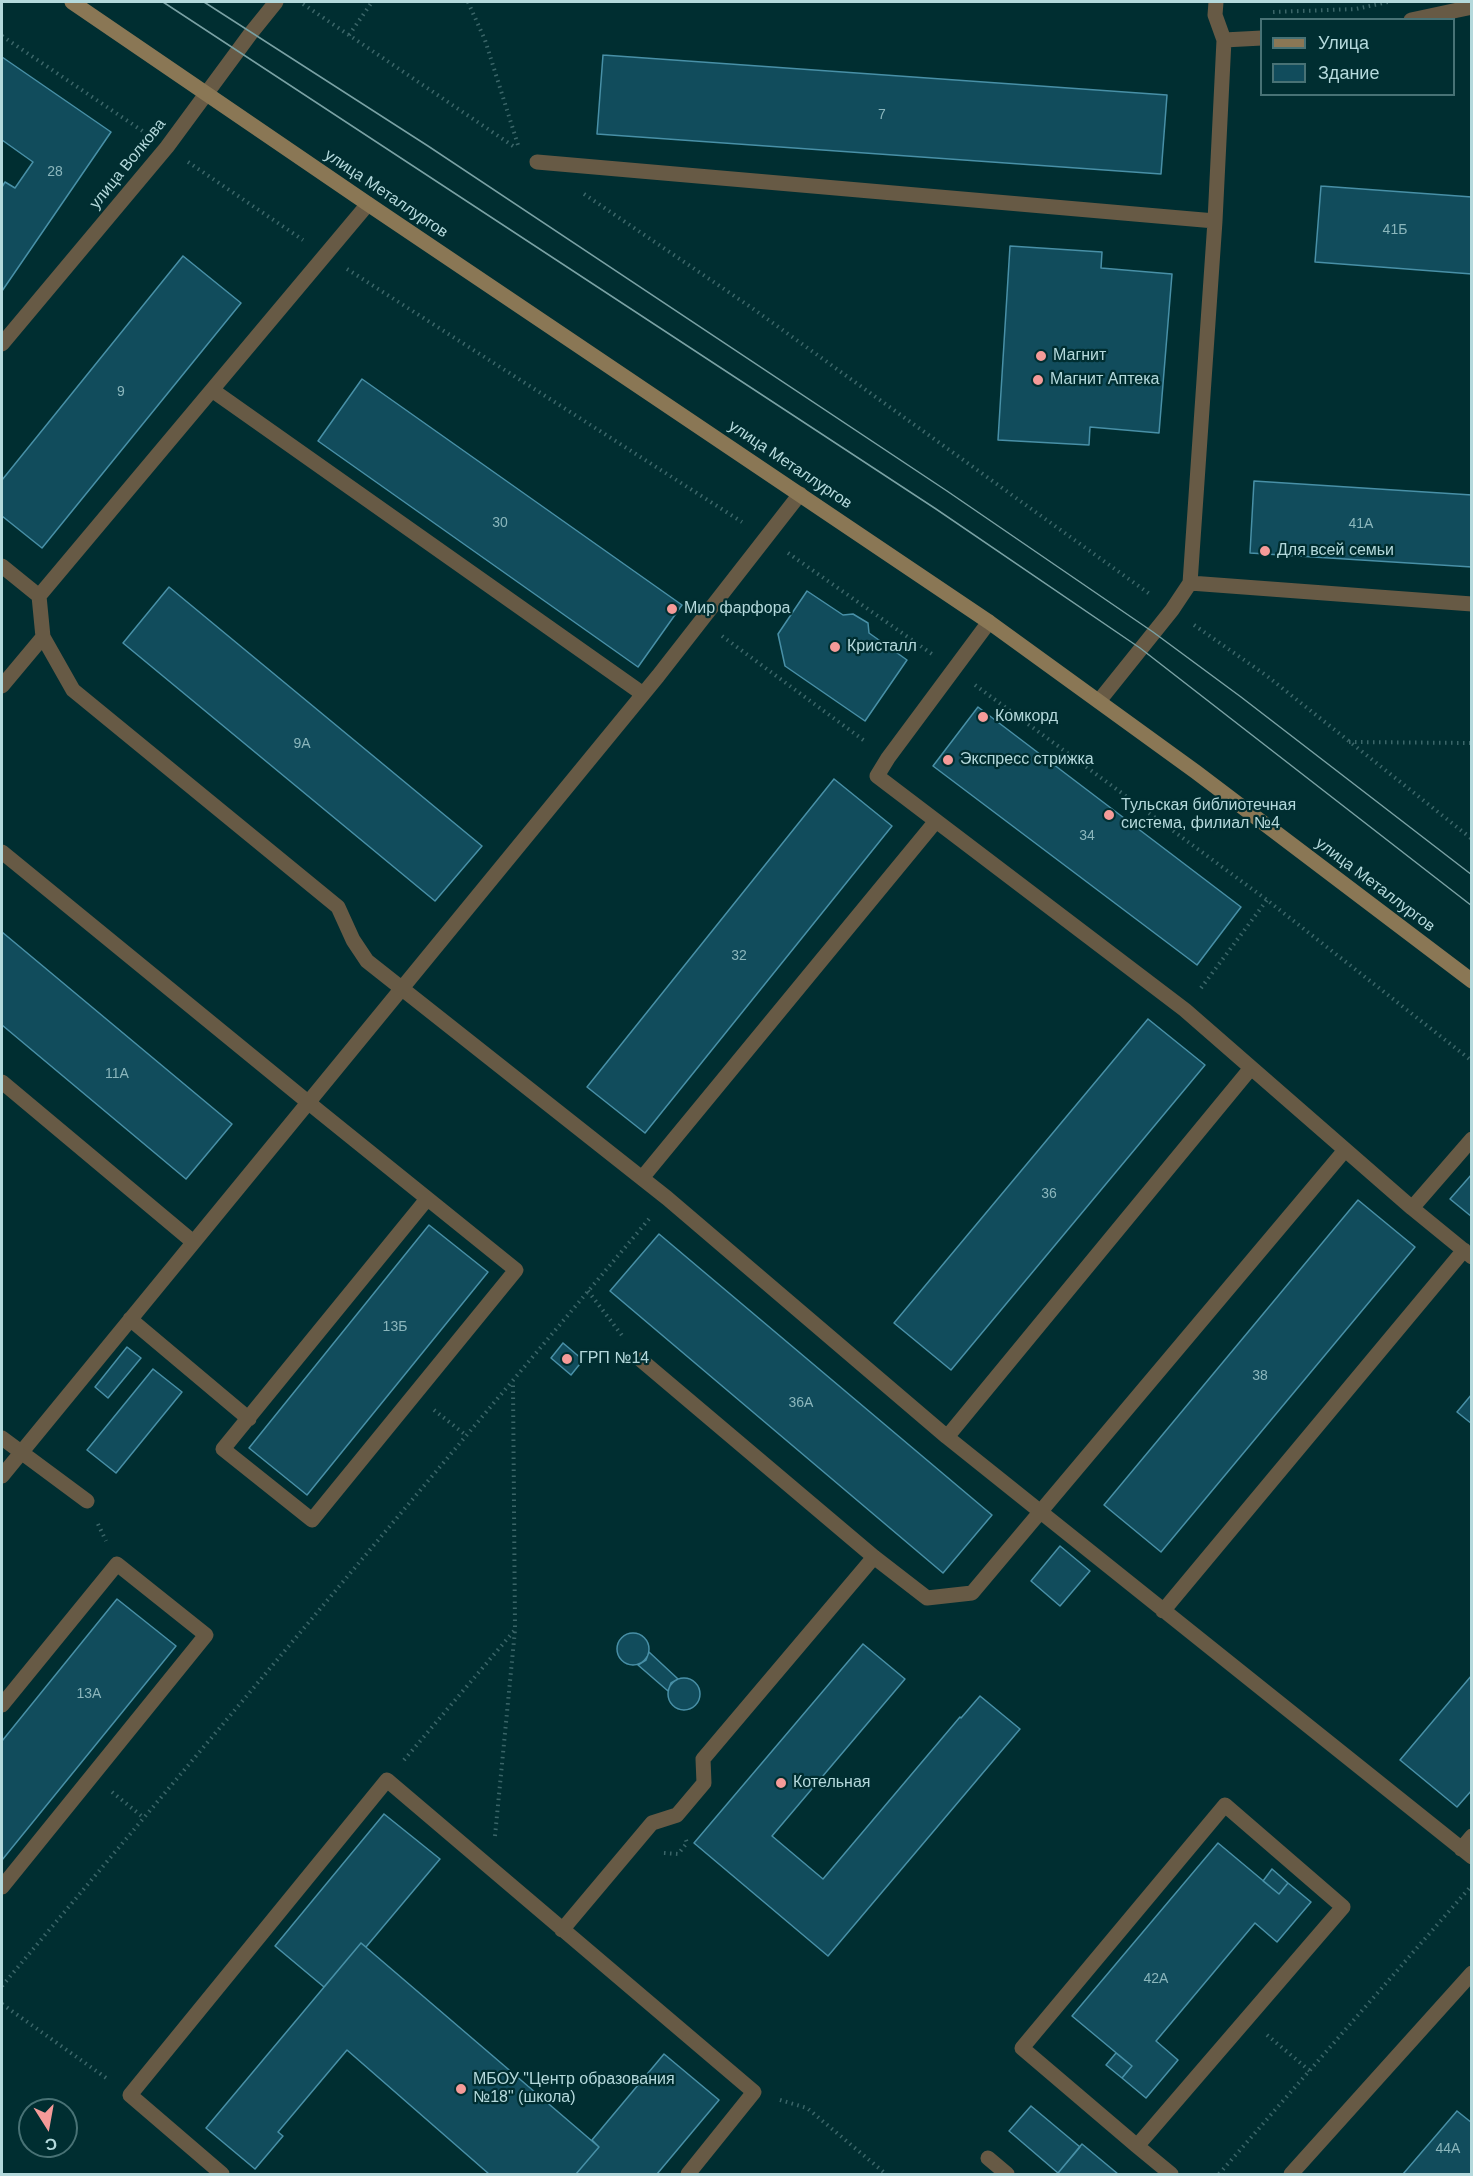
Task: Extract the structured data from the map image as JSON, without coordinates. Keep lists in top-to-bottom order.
{
  "streets": {
    "main road": ["улица Металлургов"],
    "street": ["улица Волкова"]
  },
  "crossings": [
    ["улица Волкова", "улица Металлургов"]
  ],
  "places": [
    "Магнит",
    "Магнит Аптека",
    "Для всей семьи",
    "Мир фарфора",
    "Кристалл",
    "Комкорд",
    "Экспресс стрижка",
    "Тульская библиотечная система, филиал №4",
    "ГРП №14",
    "Котельная",
    "МБОУ \"Центр образования №18\" (школа)"
  ],
  "house_numbers": [
    "7",
    "28",
    "41Б",
    "9",
    "30",
    "41А",
    "9А",
    "34",
    "32",
    "11А",
    "36",
    "13Б",
    "38",
    "36А",
    "13А",
    "42А",
    "44А"
  ],
  "legend": ["Улица", "Здание"],
  "north": "bottom"
}
